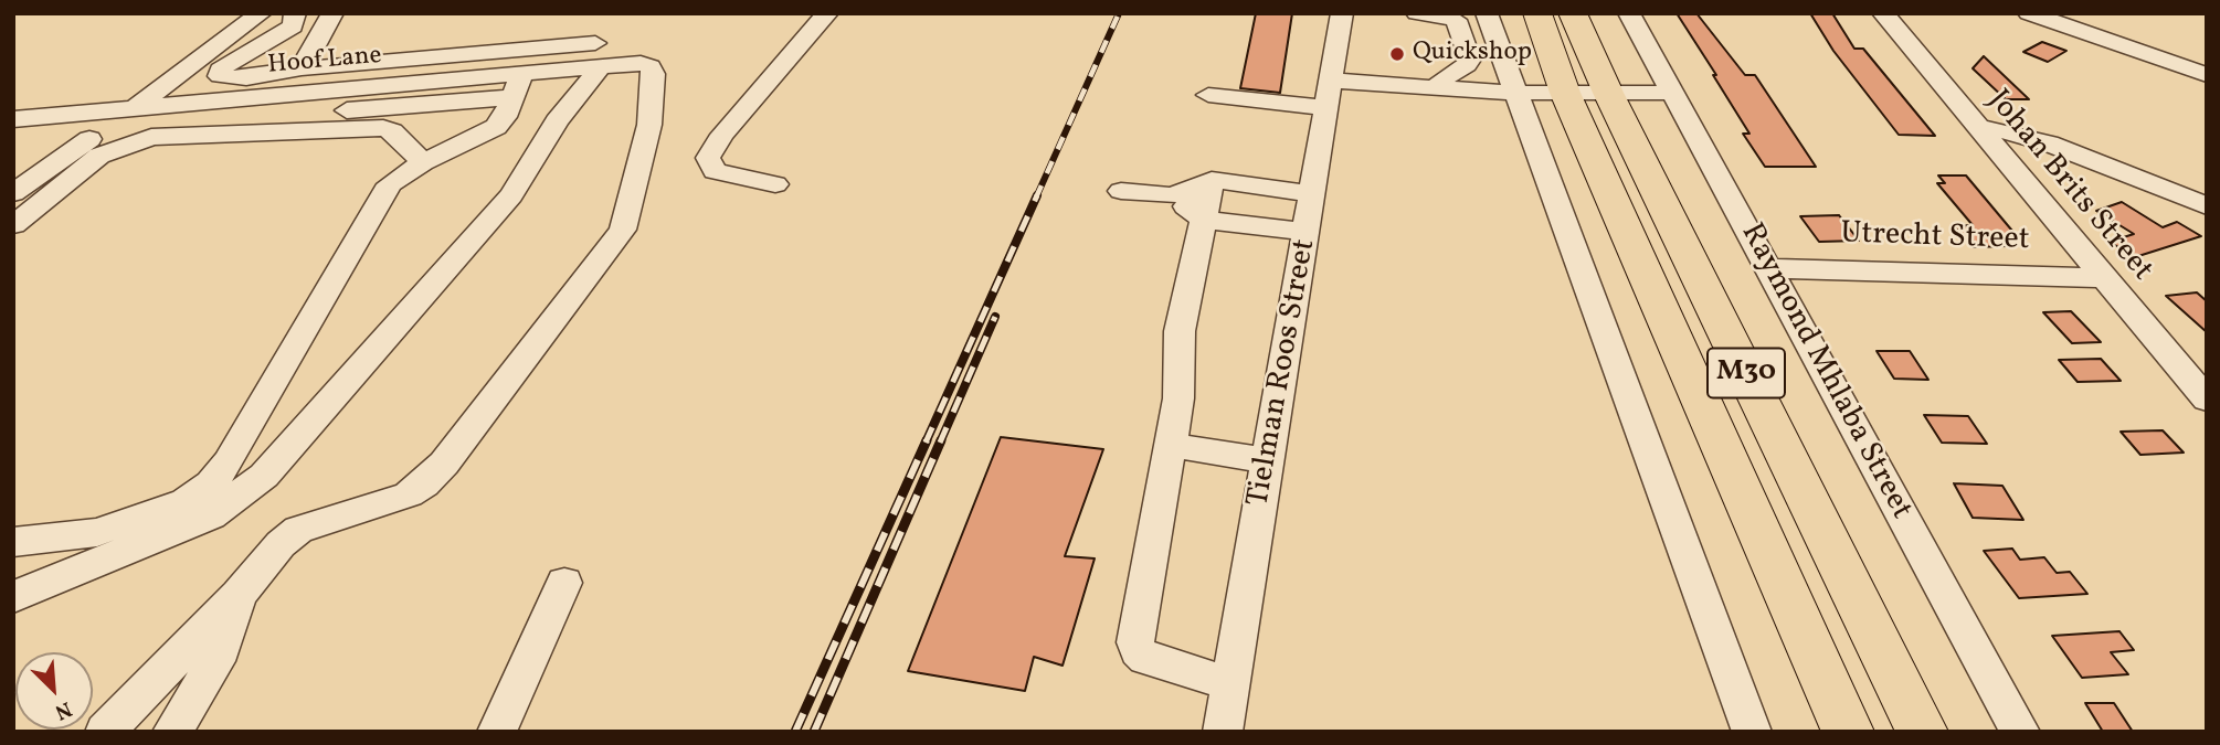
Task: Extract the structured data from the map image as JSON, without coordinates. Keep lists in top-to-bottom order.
{
  "streets": {
    "main road": ["M30"],
    "street": [
      "Hoof Lane",
      "Johan Brits Street",
      "Utrecht Street",
      "Raymond Mhlaba Street",
      "Tielman Roos Street"
    ]
  },
  "crossings": [
    ["Johan Brits Street", "Utrecht Street"],
    ["Utrecht Street", "Raymond Mhlaba Street"]
  ],
  "places": ["Quickshop"],
  "north": "bottom right"
}
